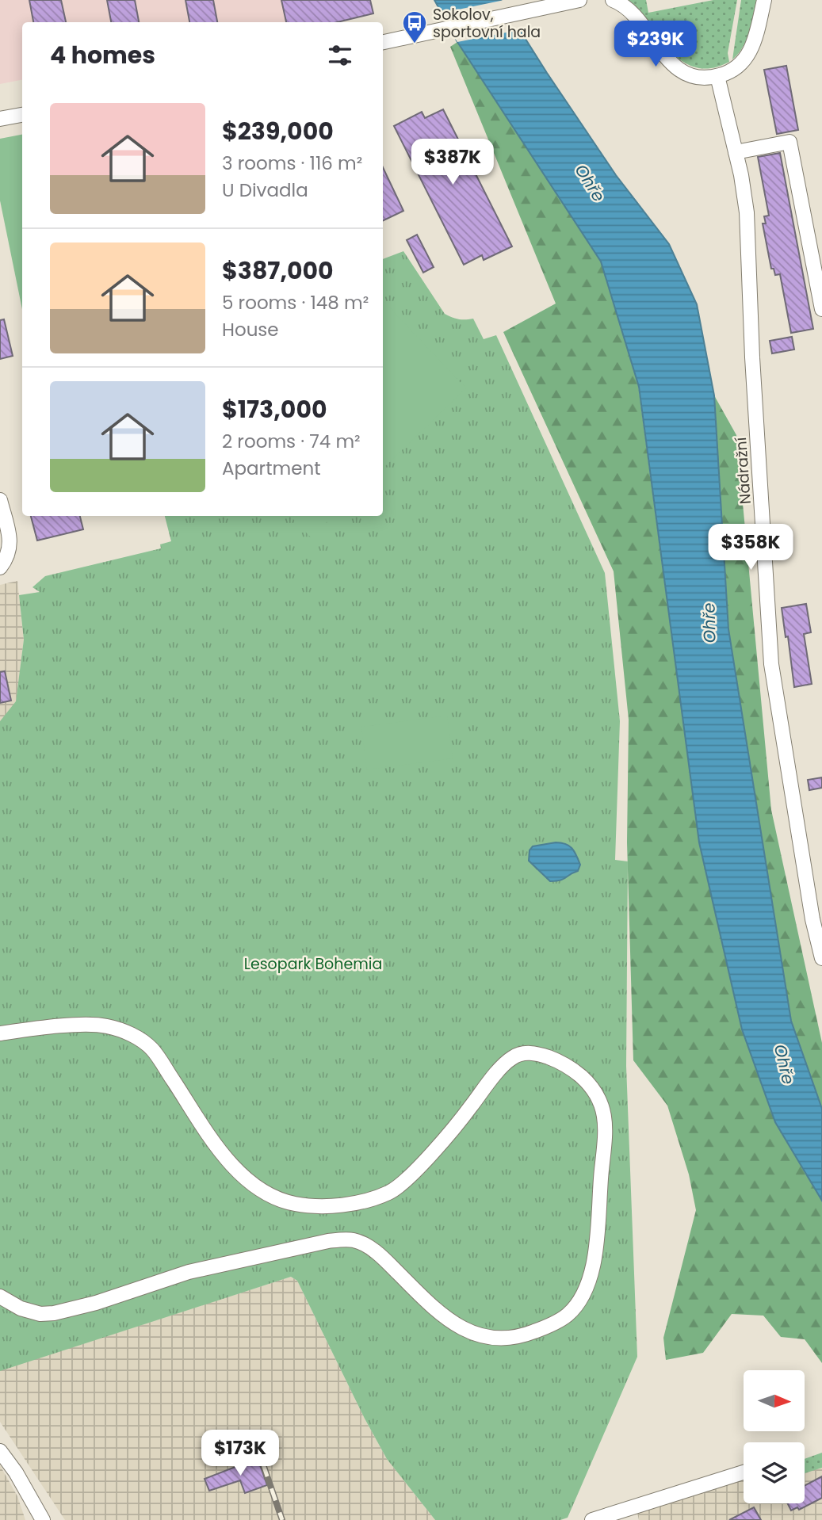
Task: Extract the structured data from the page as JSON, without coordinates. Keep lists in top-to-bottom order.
{
  "streets": {
    "street": ["Nádražní"]
  },
  "water": ["Ohře"],
  "parks": ["Lesopark Bohemia"],
  "places": {
    "bus stop": ["Sokolov, sportovní hala"]
  },
  "north": "right",
  "page": {
    "price": [
      "$239K",
      "$387K",
      "$358K",
      "$173K"
    ],
    "heading": "4 homes",
    "list": [
      {
        "name": "$239,000",
        "note": "3 rooms · 116 m² · U Divadla"
      },
      {
        "name": "$387,000",
        "note": "5 rooms · 148 m² · House"
      },
      {
        "name": "$173,000",
        "note": "2 rooms · 74 m² · Apartment"
      }
    ]
  }
}
